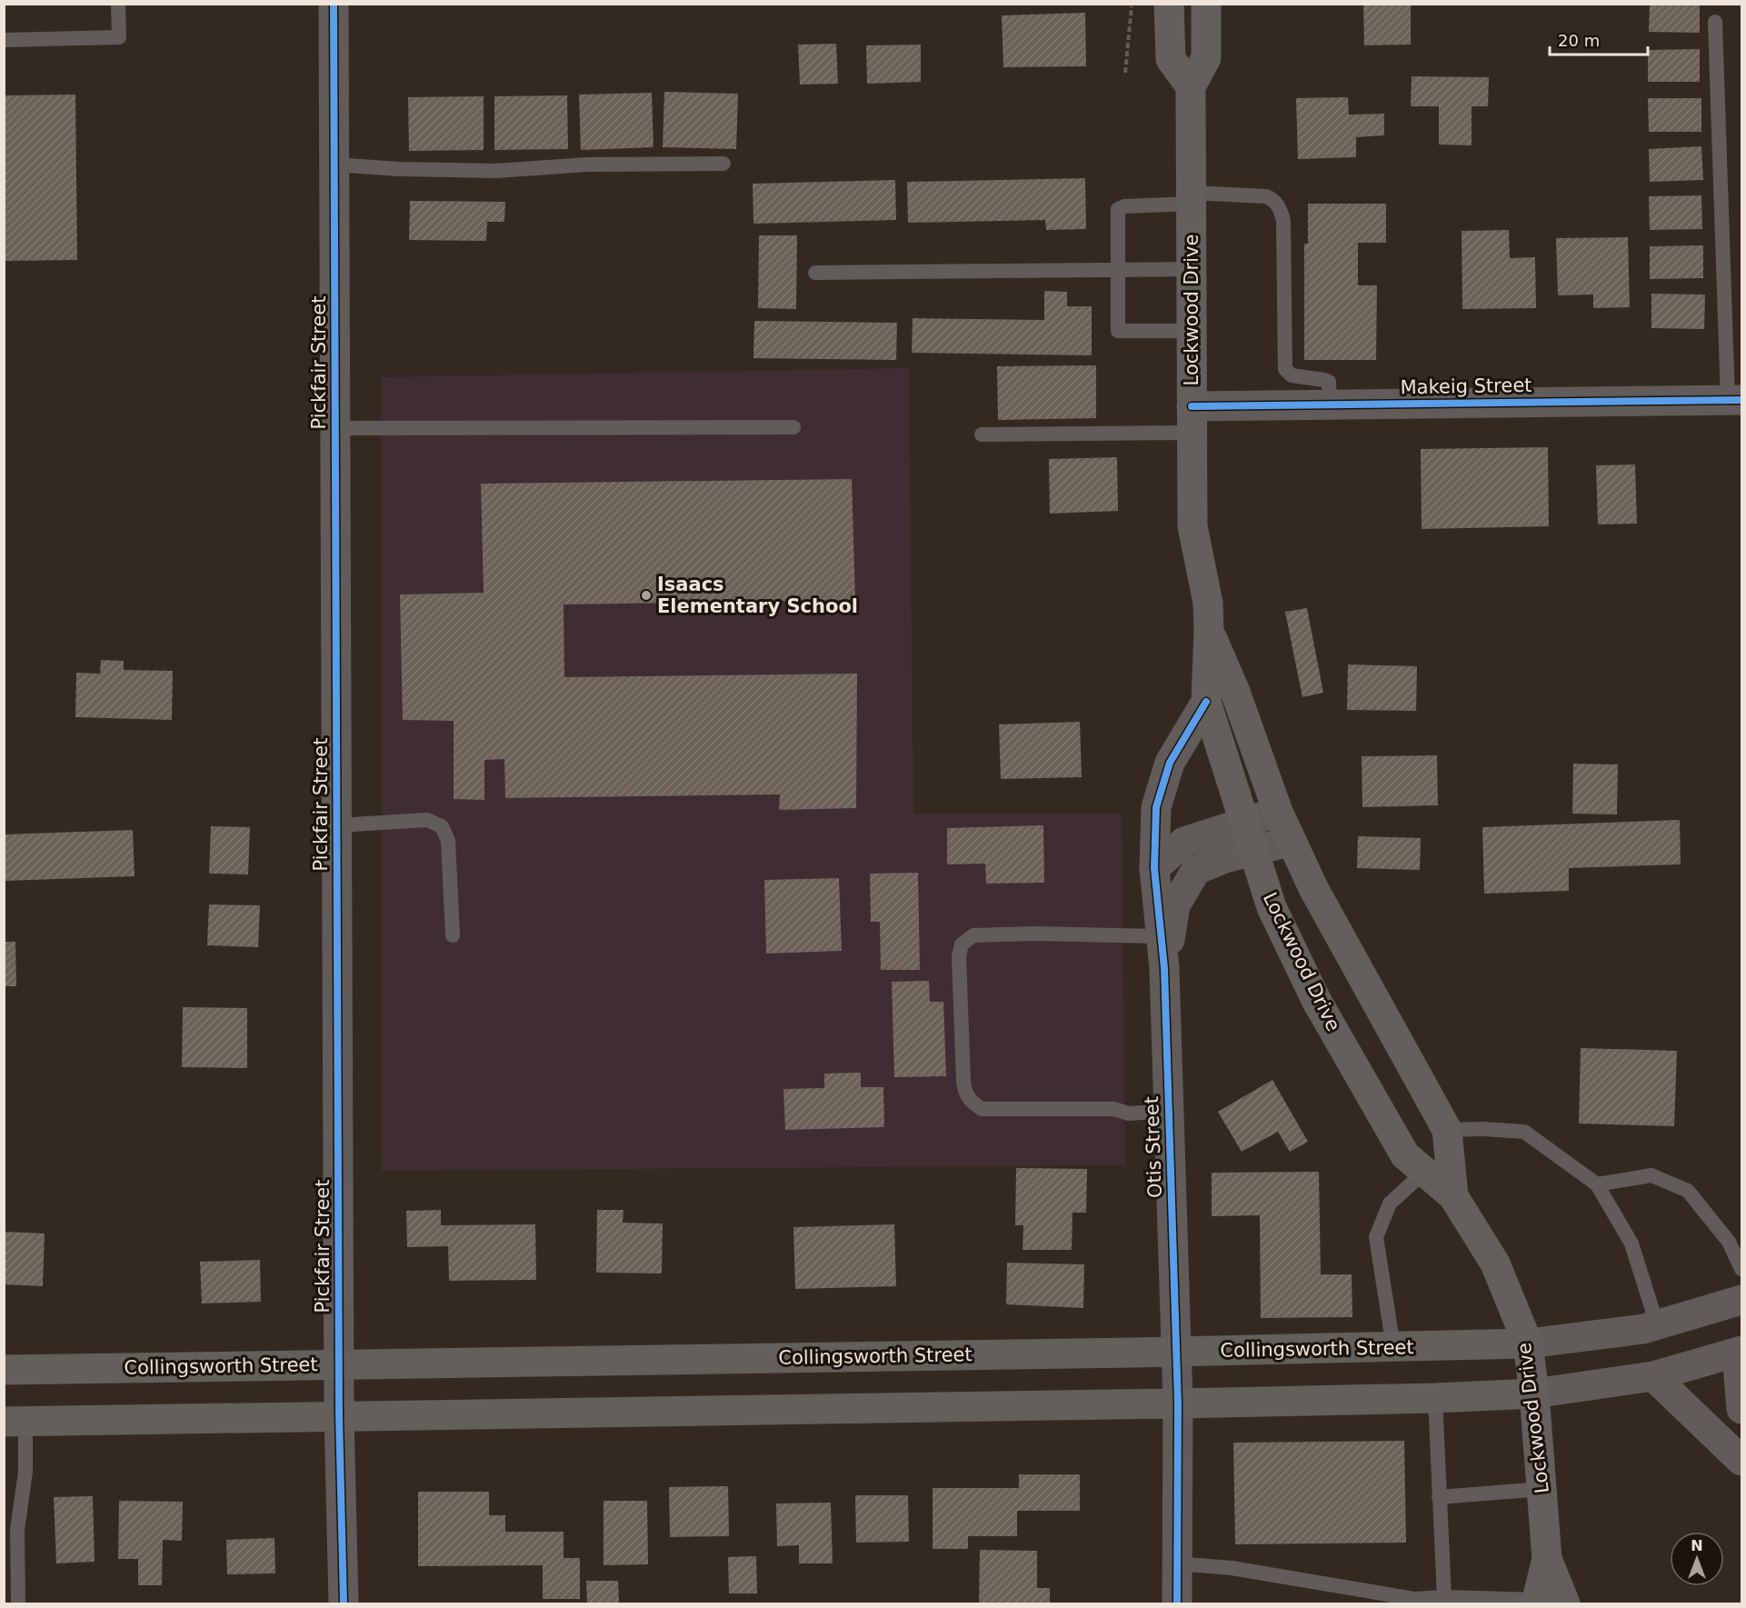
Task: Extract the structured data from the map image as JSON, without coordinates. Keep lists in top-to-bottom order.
{
  "streets": {
    "main road": ["Lockwood Drive", "Collingsworth Street"],
    "street": ["Pickfair Street", "Makeig Street", "Otis Street"]
  },
  "crossings": [
    ["Lockwood Drive", "Makeig Street"],
    ["Lockwood Drive", "Otis Street"],
    ["Lockwood Drive", "Collingsworth Street"],
    ["Pickfair Street", "Collingsworth Street"],
    ["Otis Street", "Collingsworth Street"]
  ],
  "places": ["Isaacs Elementary School"],
  "scale_bar": "20 m",
  "north": "top"
}
